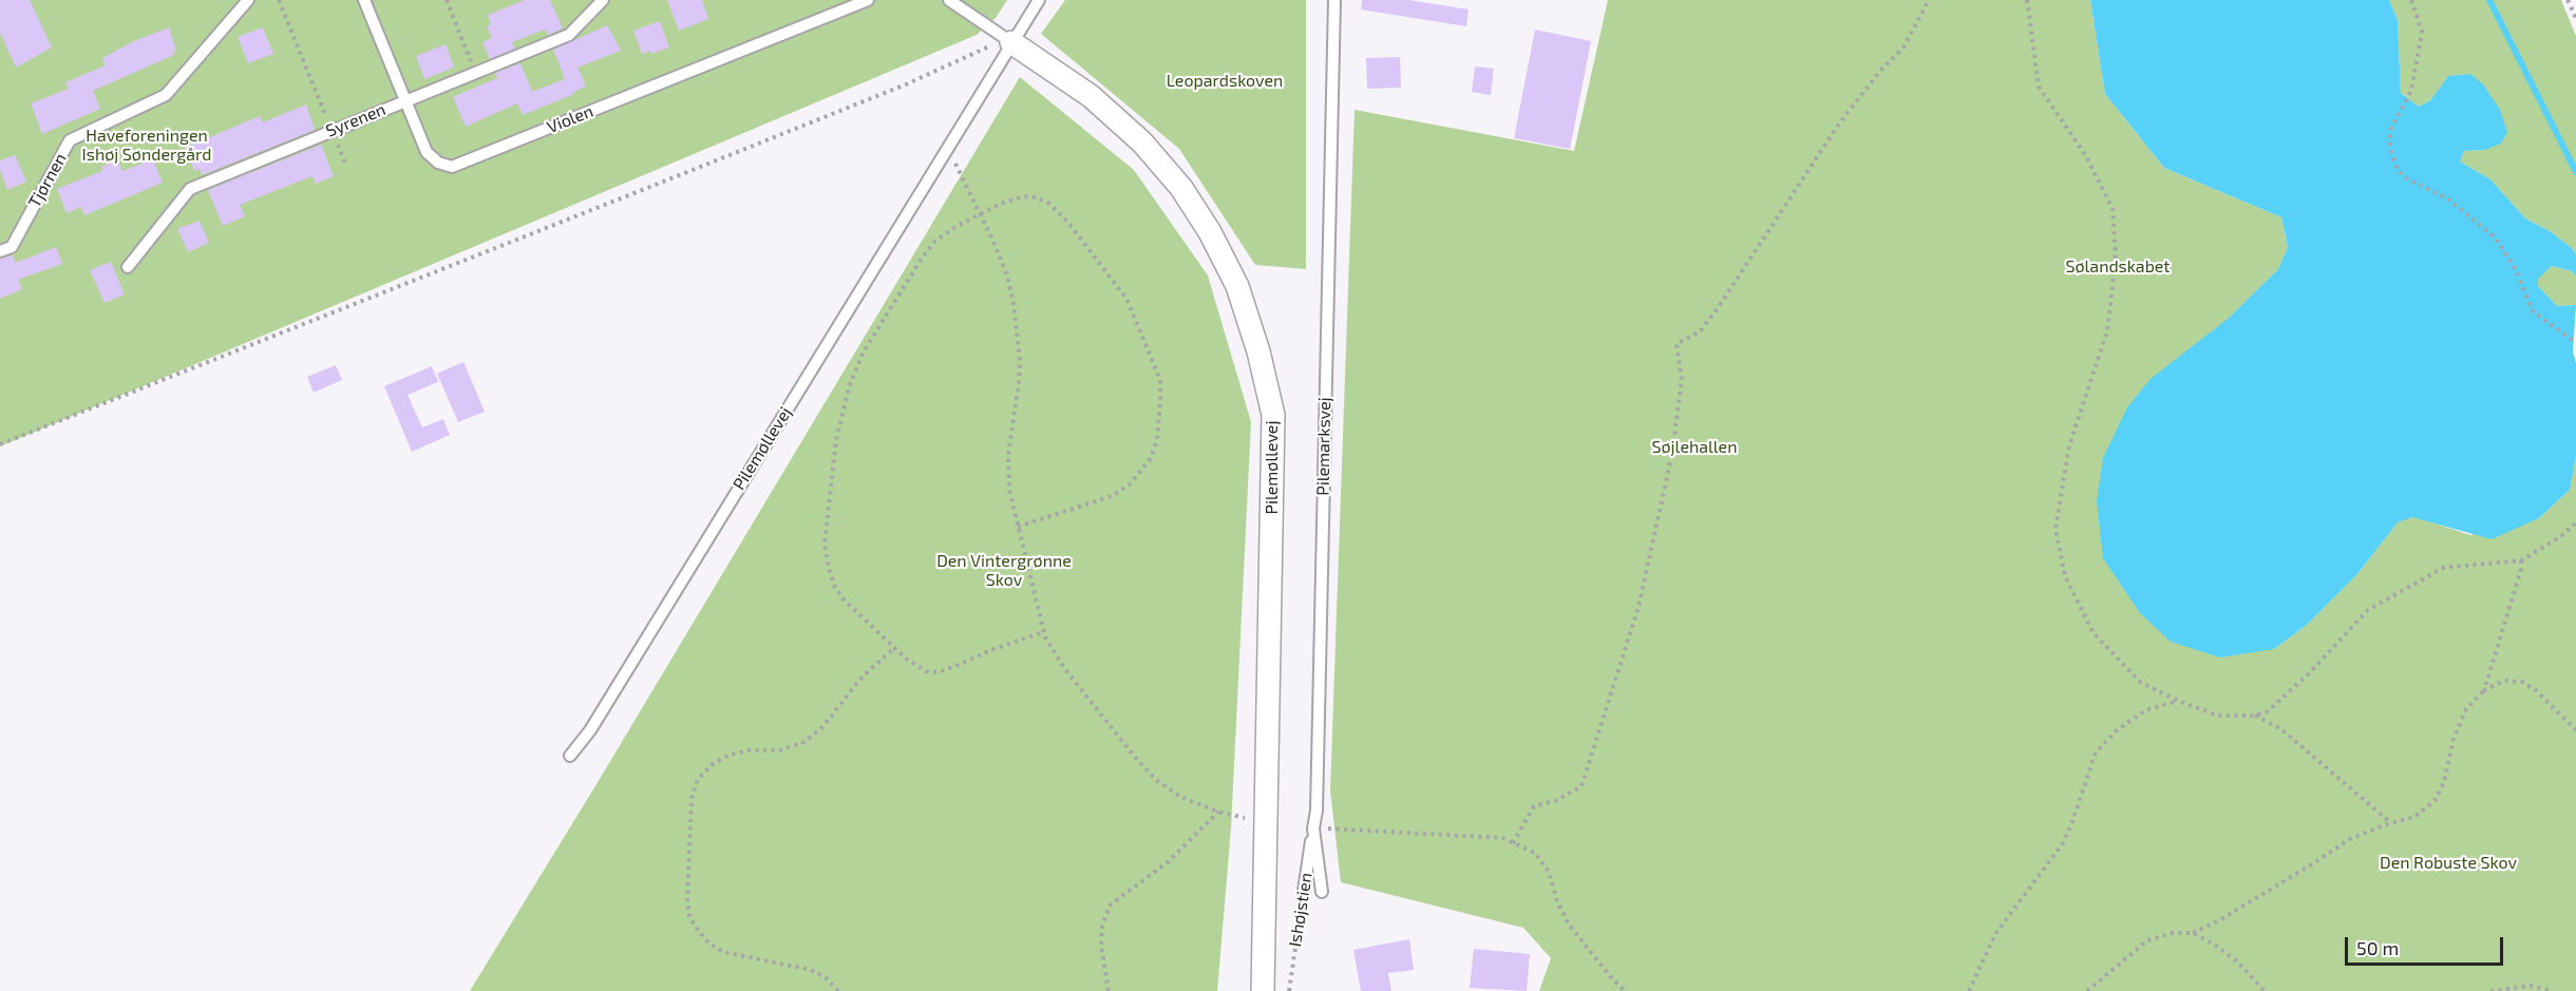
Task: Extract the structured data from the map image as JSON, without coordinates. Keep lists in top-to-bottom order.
{
  "streets": {
    "street": ["Pilemøllevej"],
    "lane": [
      "Violen",
      "Syrenen",
      "Tjørnen",
      "Pilemarksvej",
      "Ishøjstien"
    ]
  },
  "crossings": [
    ["Violen", "Syrenen"],
    ["Pilemarksvej", "Ishøjstien"]
  ],
  "parks": [
    "Leopardskoven",
    "Haveforeningen Ishøj Søndergård",
    "Sølandskabet",
    "Søjlehallen",
    "Den Vintergrønne Skov",
    "Den Robuste Skov"
  ],
  "scale_bar": "50 m"
}
